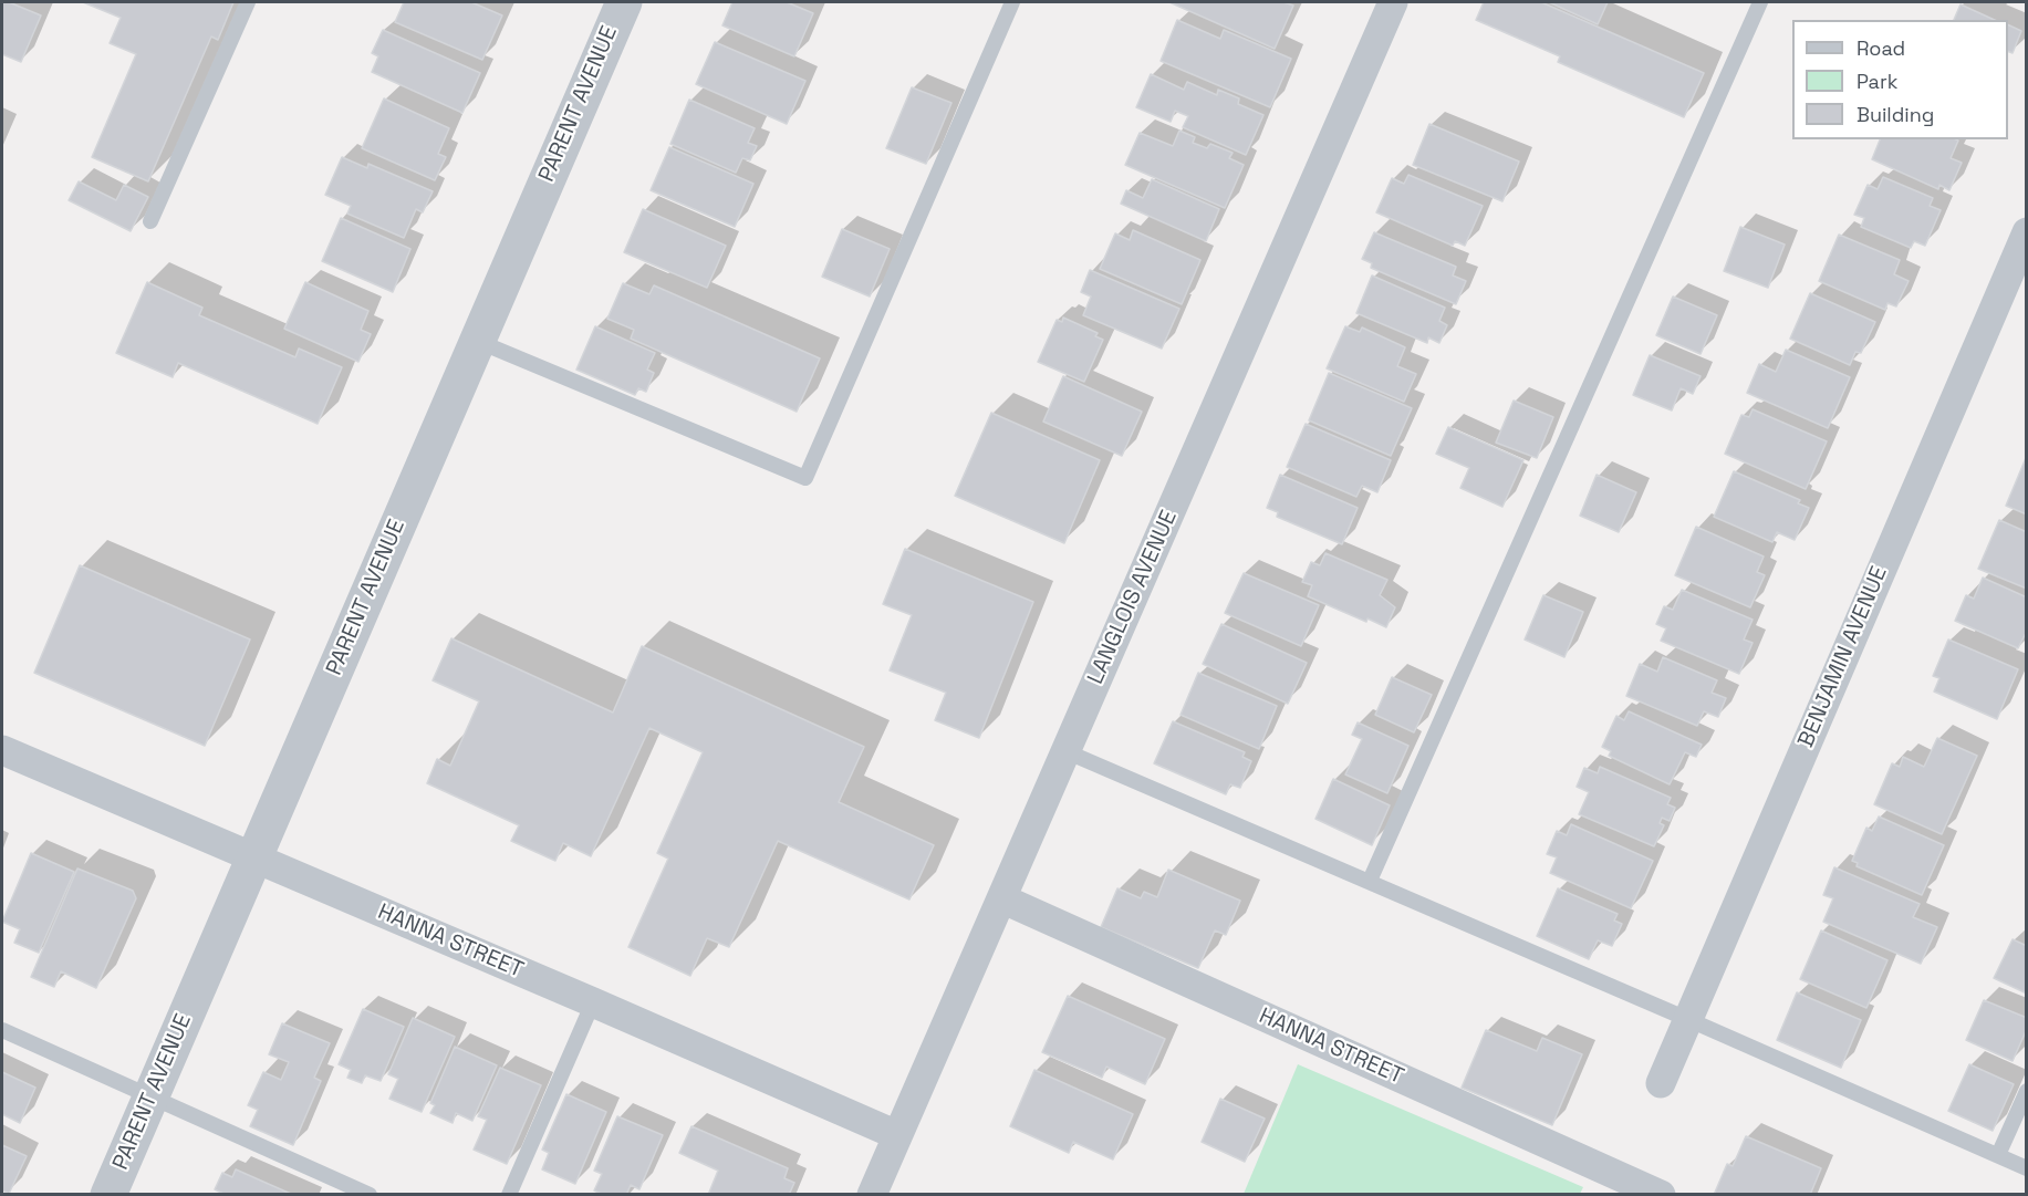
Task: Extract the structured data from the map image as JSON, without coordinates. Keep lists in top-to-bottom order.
{
  "streets": {
    "street": [
      "PARENT AVENUE",
      "LANGLOIS AVENUE",
      "BENJAMIN AVENUE",
      "HANNA STREET"
    ]
  },
  "crossings": [
    ["PARENT AVENUE", "HANNA STREET"],
    ["LANGLOIS AVENUE", "HANNA STREET"]
  ],
  "legend": ["Road", "Park", "Building"]
}
